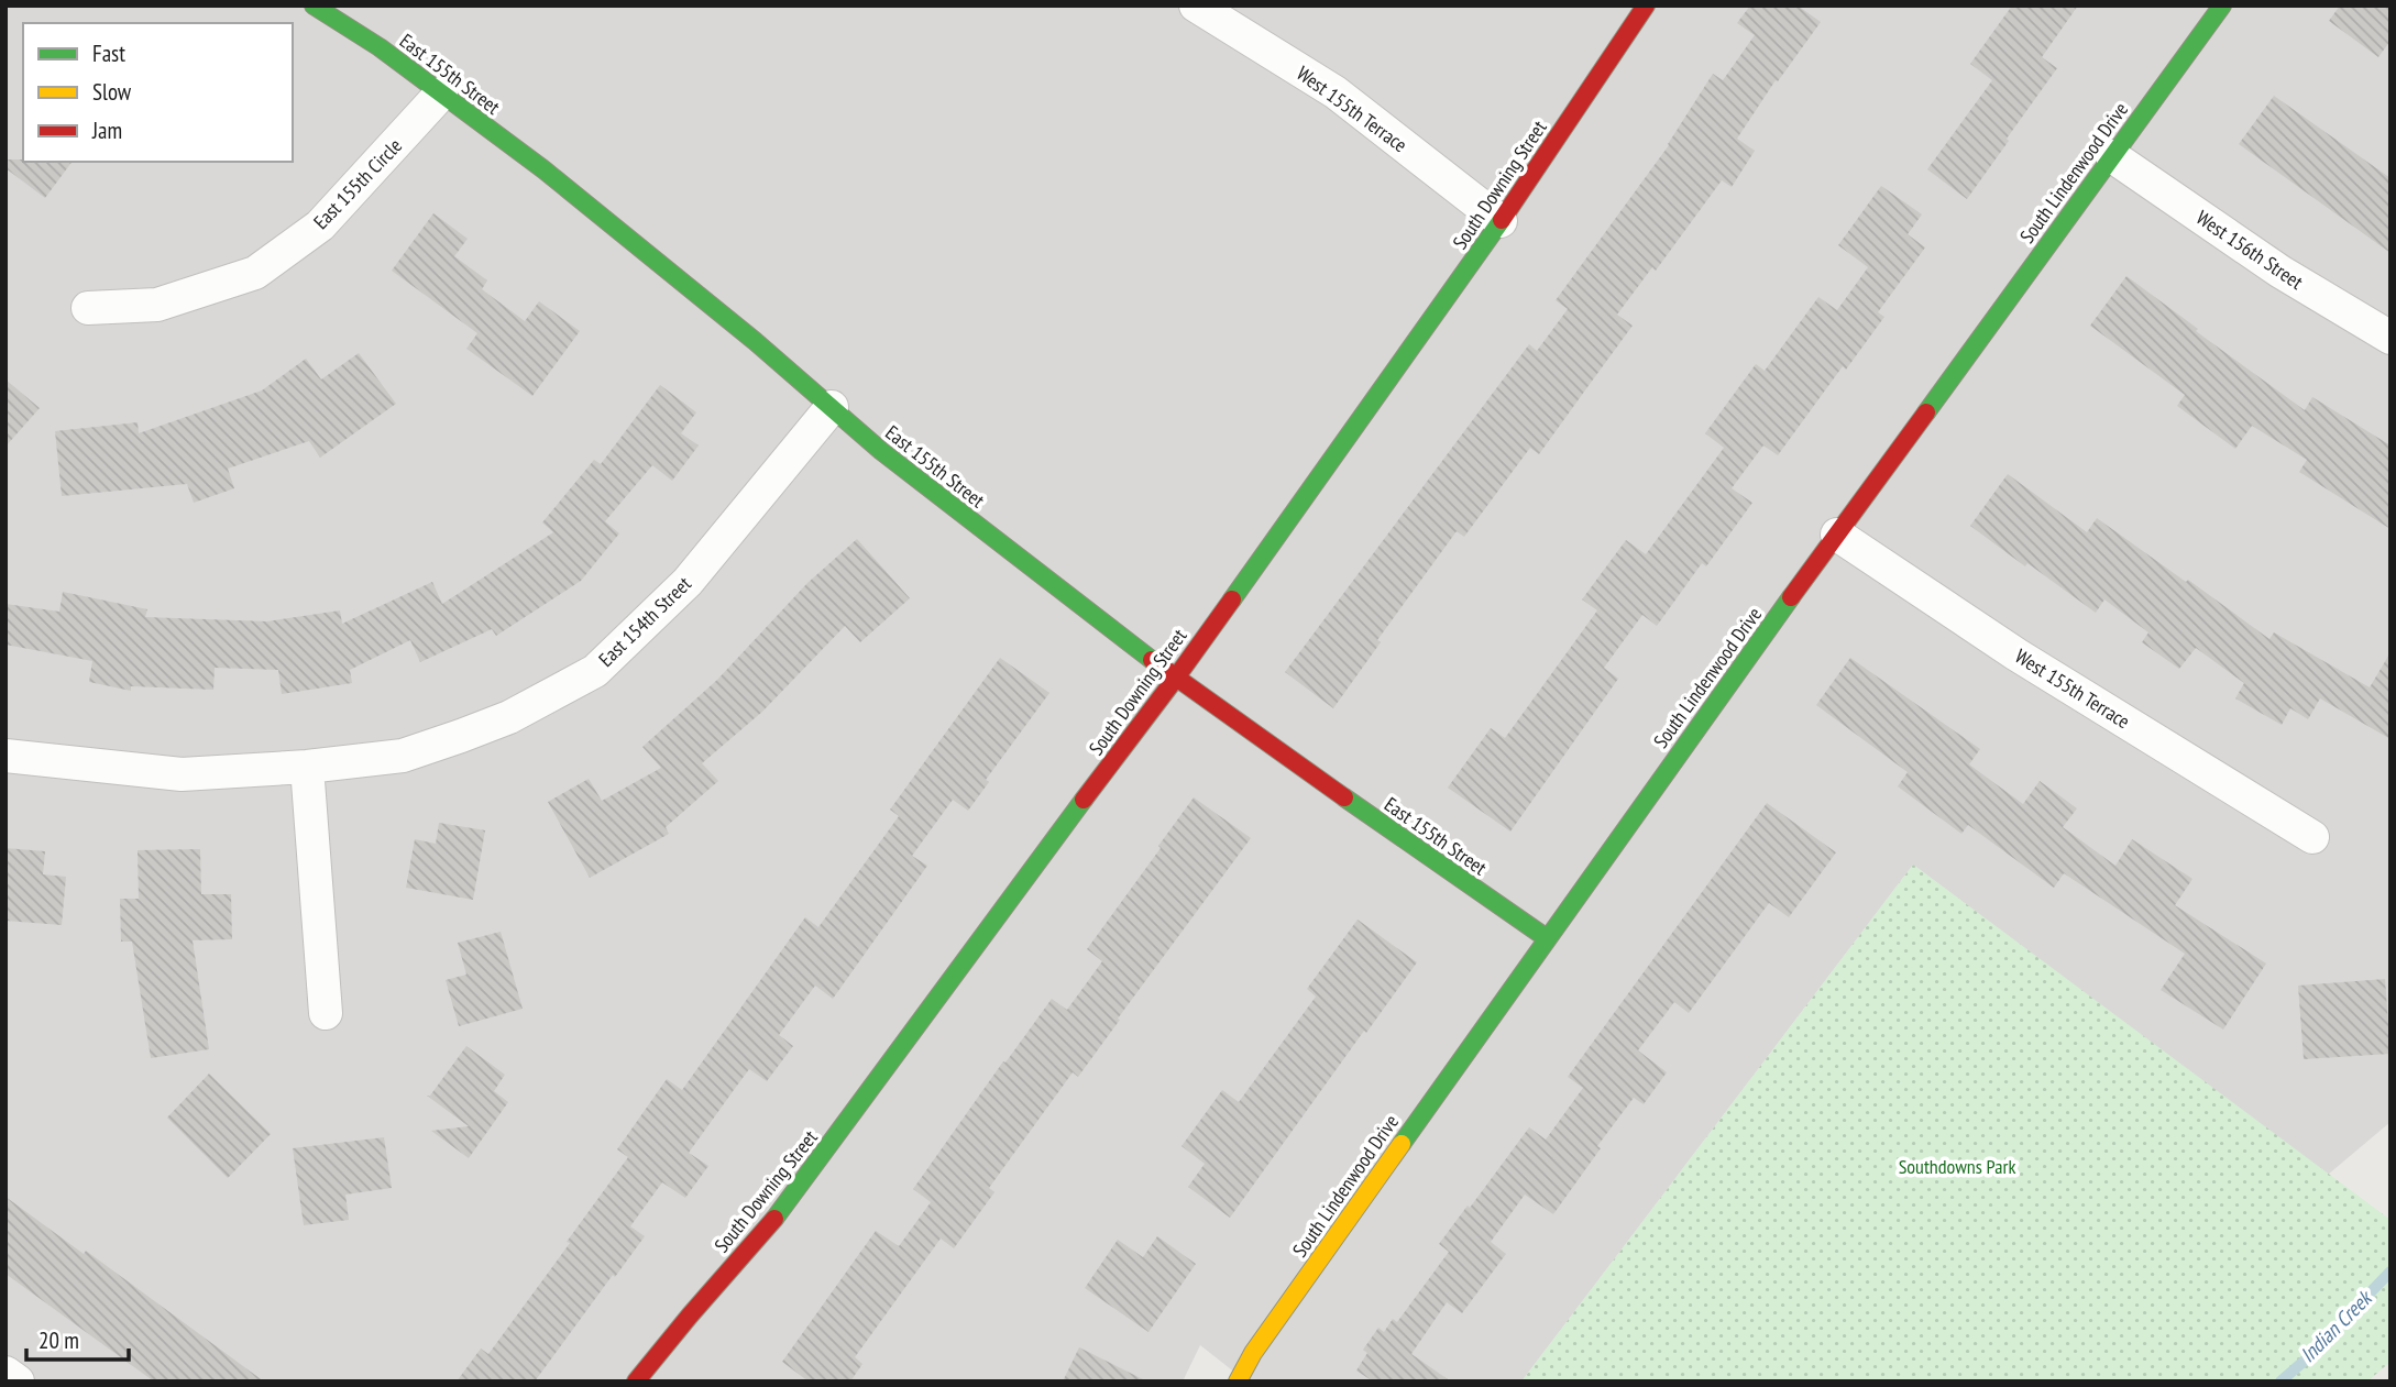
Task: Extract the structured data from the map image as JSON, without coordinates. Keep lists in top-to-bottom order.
{
  "streets": {
    "street": [
      "East 155th Street",
      "West 155th Terrace",
      "South Lindenwood Drive",
      "East 155th Circle",
      "South Downing Street",
      "West 156th Street",
      "East 154th Street"
    ]
  },
  "crossings": [
    ["East 155th Street", "South Lindenwood Drive"],
    ["East 155th Street", "East 155th Circle"],
    ["East 155th Street", "South Downing Street"],
    ["East 155th Street", "East 154th Street"],
    ["West 155th Terrace", "South Lindenwood Drive"],
    ["West 155th Terrace", "South Downing Street"],
    ["South Lindenwood Drive", "West 156th Street"]
  ],
  "water": ["Indian Creek"],
  "parks": ["Southdowns Park"],
  "legend": ["Fast", "Slow", "Jam"],
  "scale_bar": "20 m"
}
